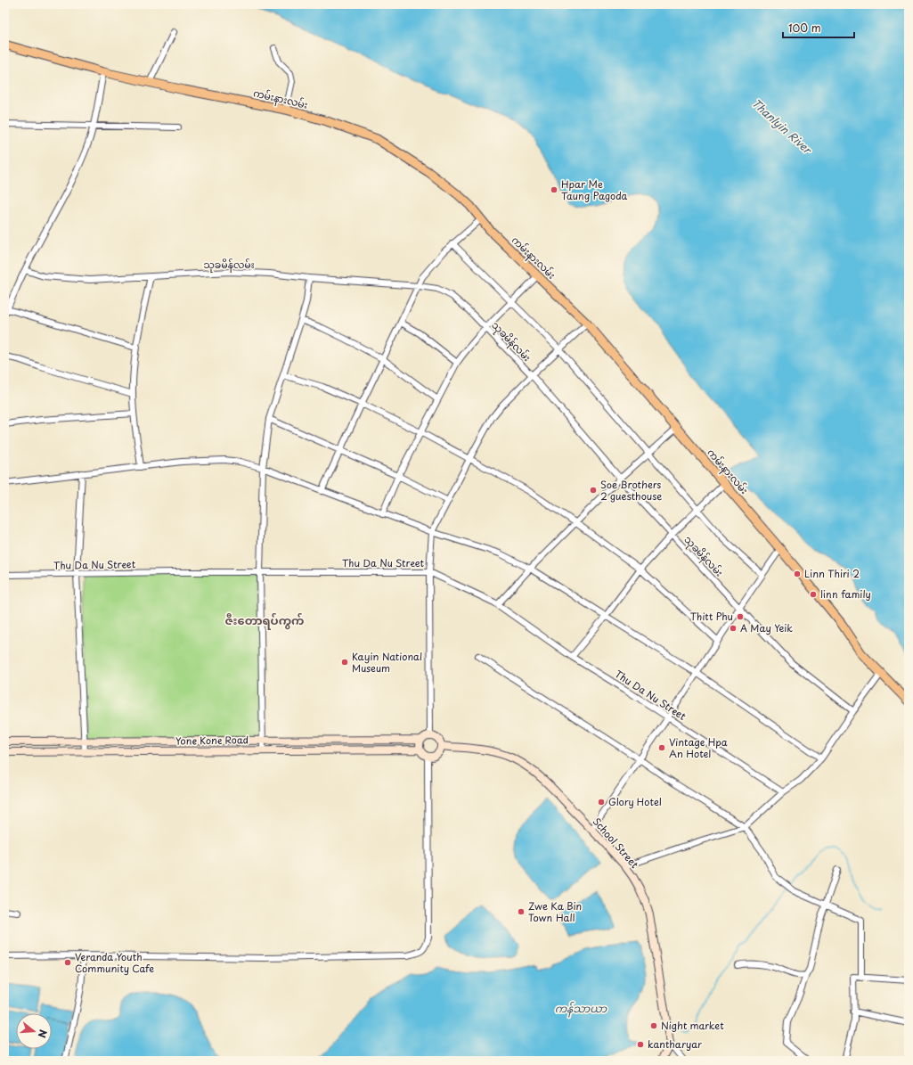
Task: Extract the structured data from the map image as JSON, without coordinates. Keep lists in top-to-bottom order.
{
  "streets": {
    "main road": ["ကမ်းနားလမ်း"],
    "street": [
      "သုခမိန်လမ်း",
      "Thu Da Nu Street",
      "Yone Kone Road",
      "School Street"
    ]
  },
  "crossings": [
    ["Yone Kone Road", "School Street"]
  ],
  "districts": ["ဇီးတောရပ်ကွက်"],
  "water": ["Thanlyin River", "ကန်သာယာ"],
  "places": [
    "Hpar Me Taung Pagoda",
    "Soe Brothers 2 guesthouse",
    "Linn Thiri 2",
    "linn family",
    "Thitt Phu",
    "A May Yeik",
    "Kayin National Museum",
    "Vintage Hpa An Hotel",
    "Glory Hotel",
    "Zwe Ka Bin Town Hall",
    "Veranda Youth Community Cafe",
    "Night market",
    "kantharyar"
  ],
  "scale_bar": "100 m",
  "north": "right"
}
